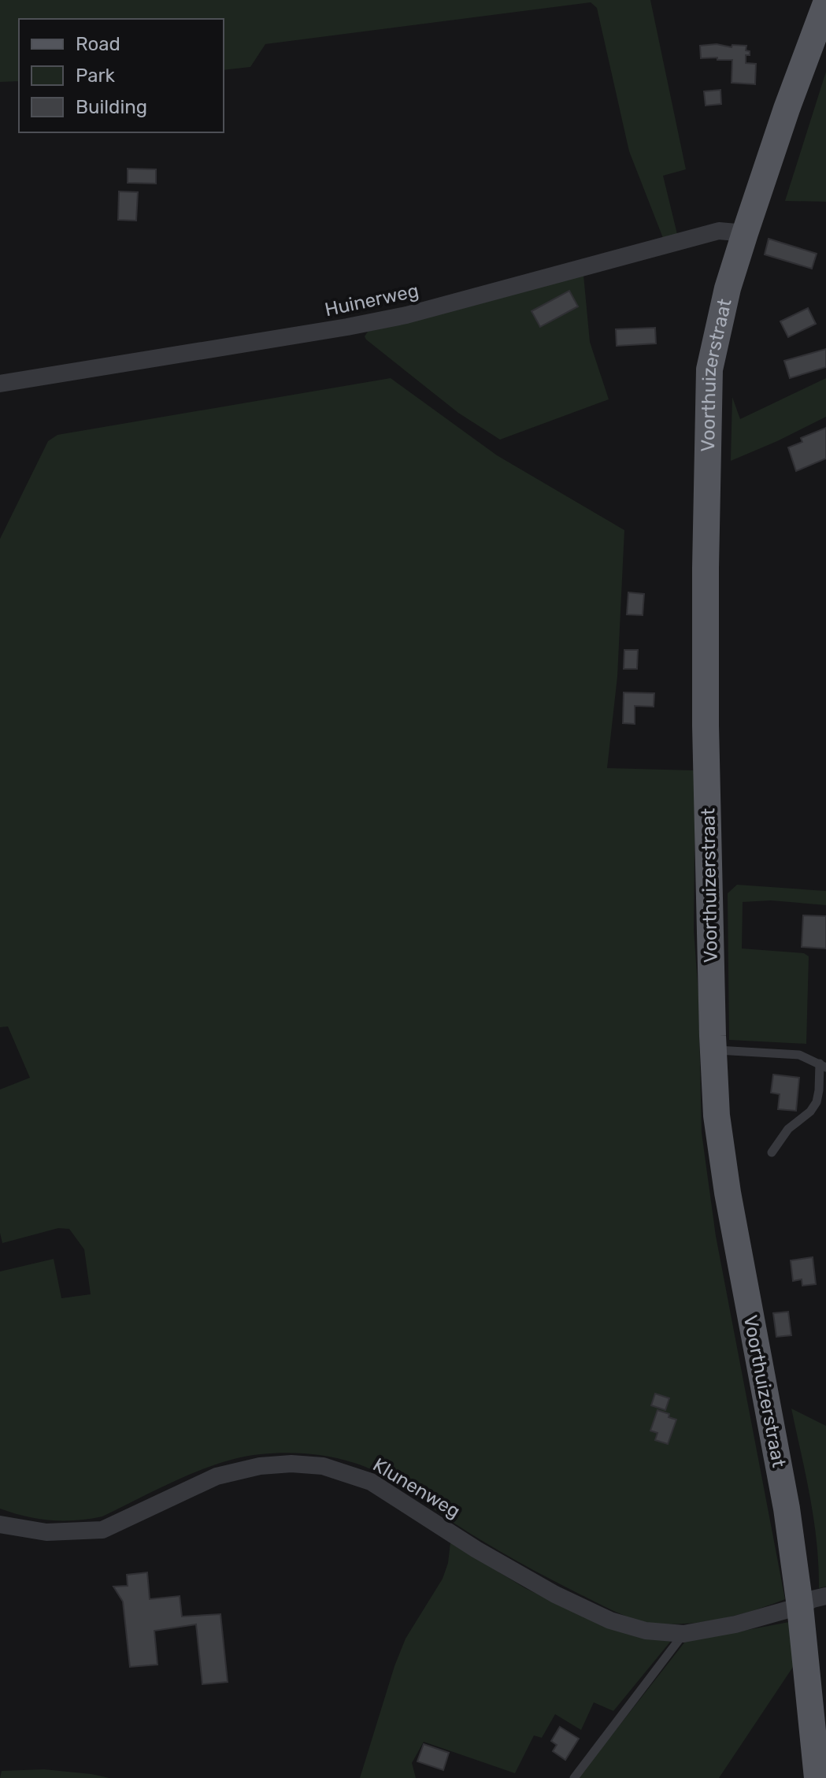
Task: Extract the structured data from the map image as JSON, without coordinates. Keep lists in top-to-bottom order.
{
  "streets": {
    "main road": ["Voorthuizerstraat"],
    "street": ["Huinerweg", "Klunenweg"]
  },
  "crossings": [
    ["Huinerweg", "Voorthuizerstraat"],
    ["Voorthuizerstraat", "Klunenweg"]
  ],
  "legend": ["Road", "Park", "Building"]
}
